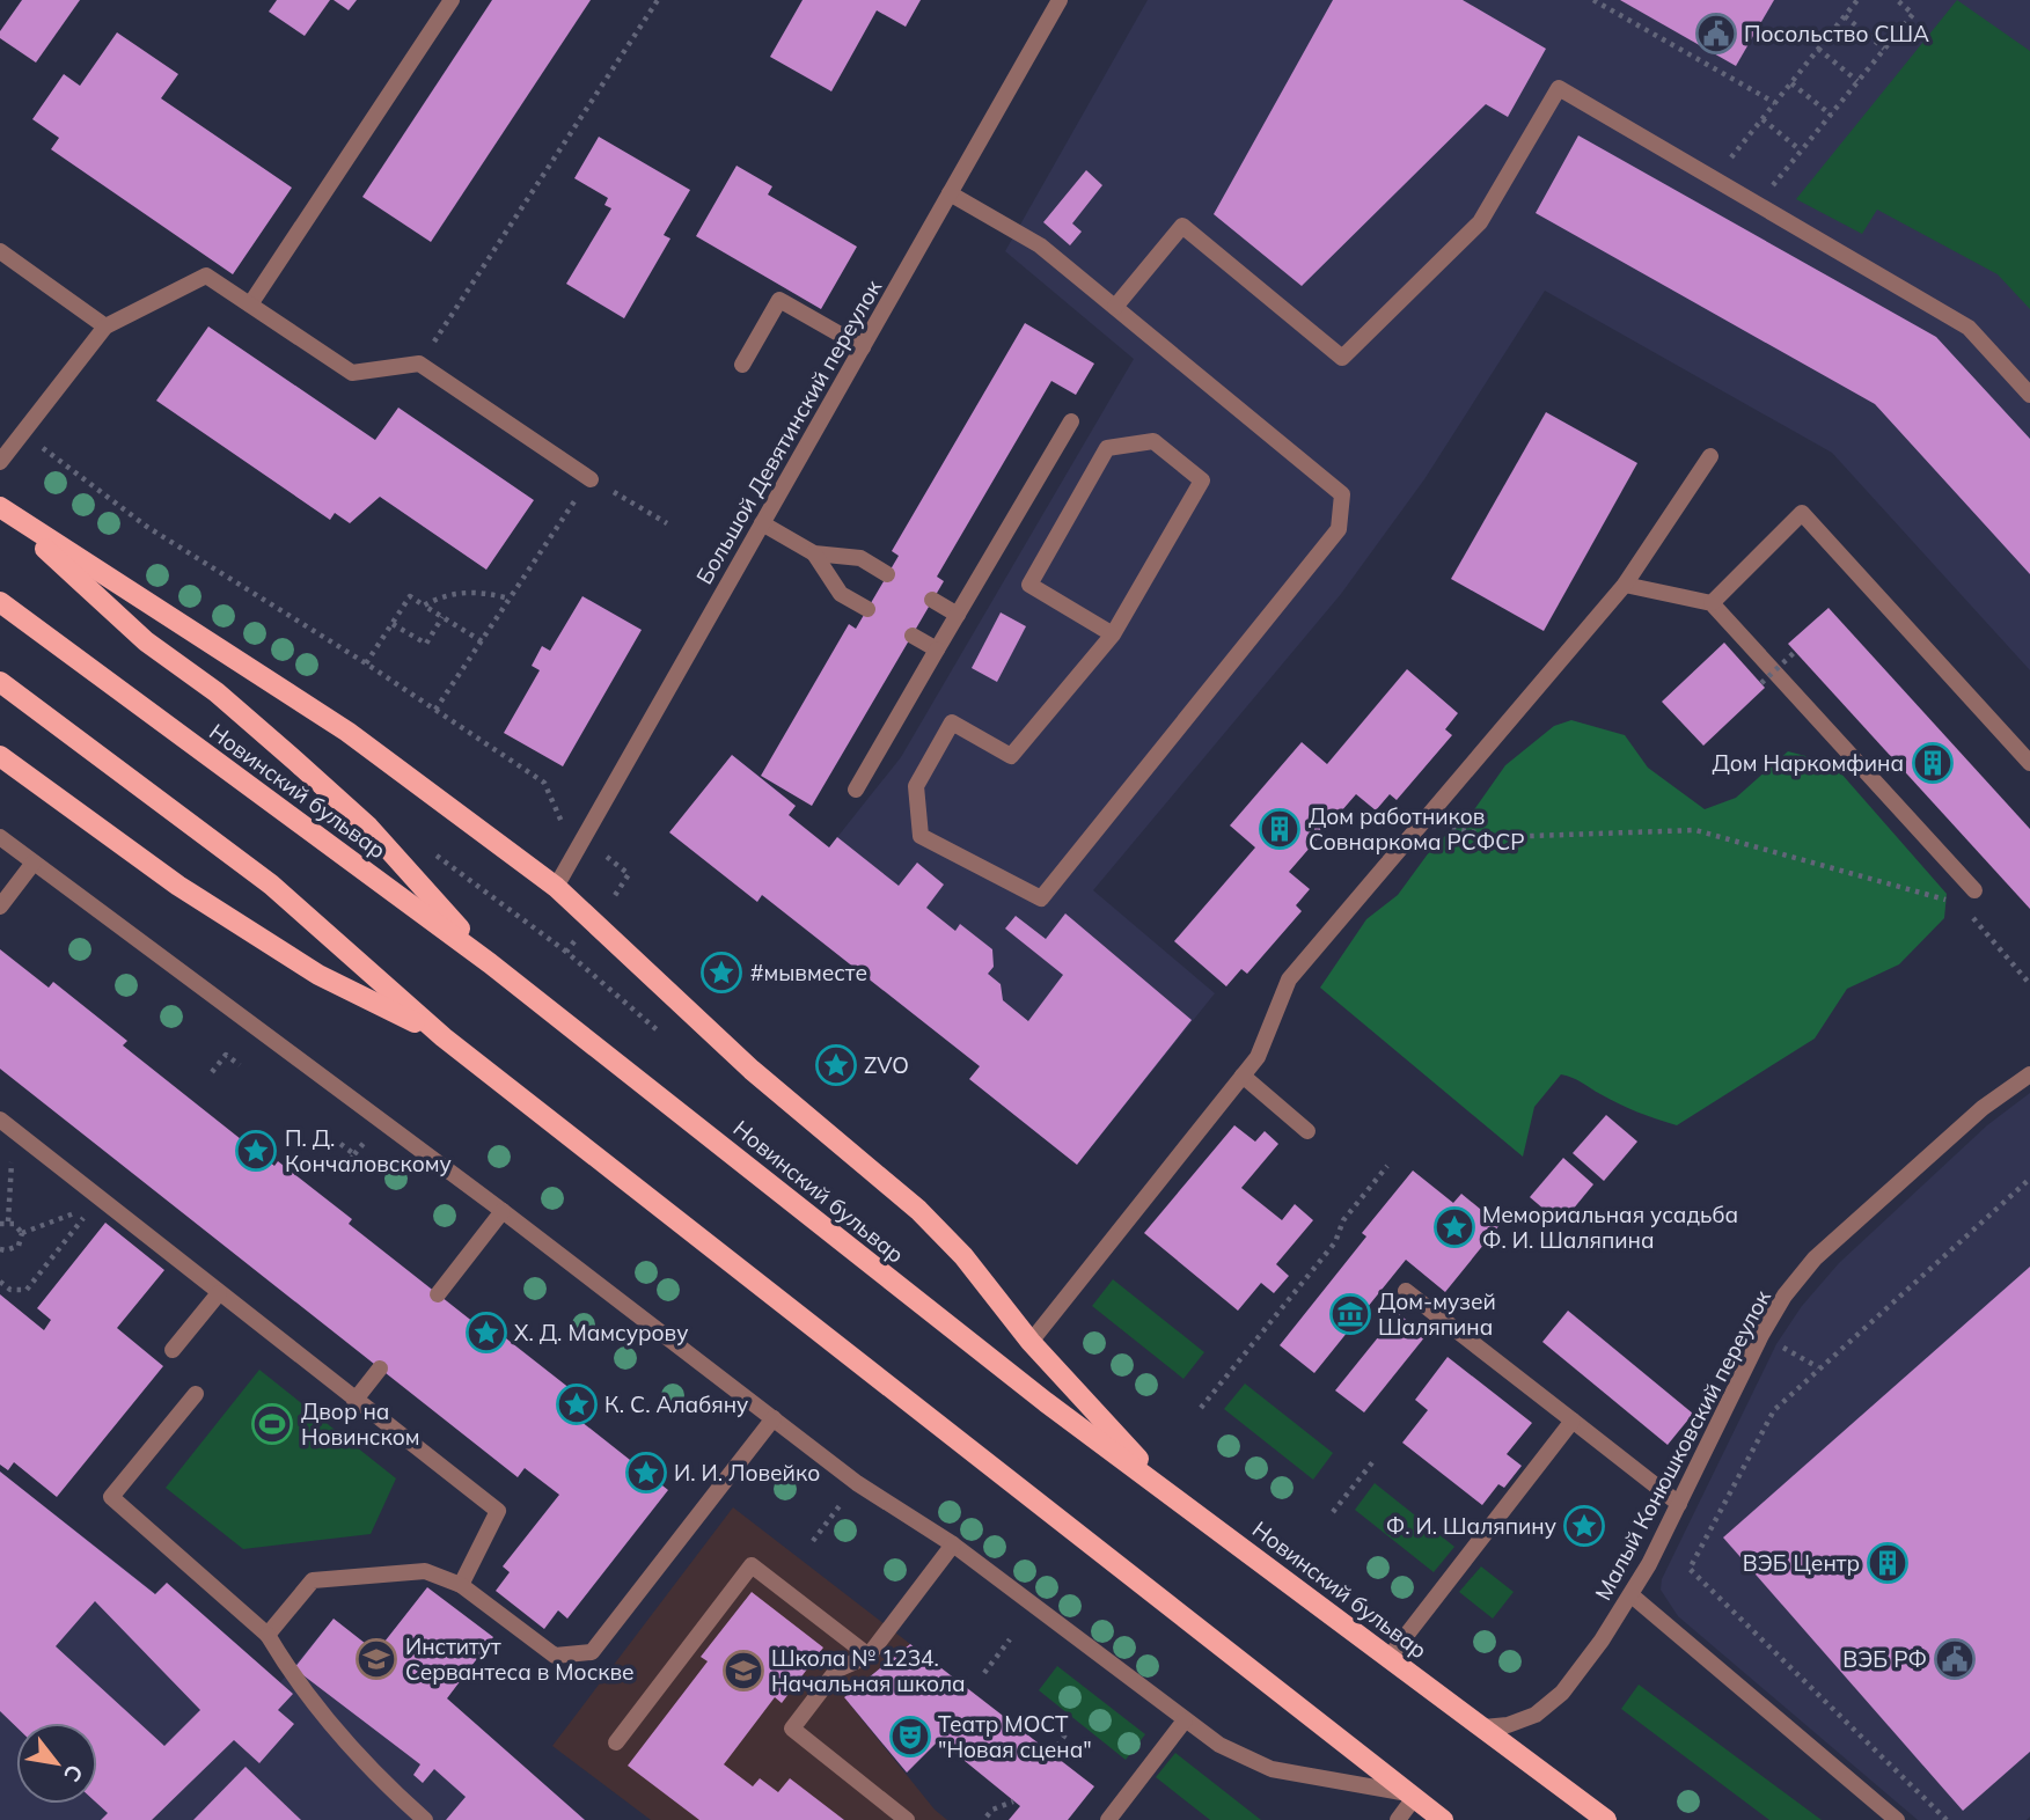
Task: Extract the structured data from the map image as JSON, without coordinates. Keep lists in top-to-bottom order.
{
  "streets": {
    "main road": ["Новинский бульвар"],
    "street": ["Большой Девятинский переулок", "Малый Конюшковский переулок"]
  },
  "crossings": [
    ["Новинский бульвар", "Малый Конюшковский переулок"]
  ],
  "places": {
    "public building": ["Посольство США", "ВЭБ РФ"],
    "building": ["Дом Наркомфина", "Дом работников Совнаркома РСФСР", "ВЭБ Центр"],
    "place": [
      "#мывместе",
      "ZVO",
      "П. Д. Кончаловскому",
      "Мемориальная усадьба Ф. И. Шаляпина",
      "Х. Д. Мамсурову",
      "К. С. Алабяну",
      "И. И. Ловейко",
      "Ф. И. Шаляпину"
    ],
    "museum": ["Дом-музей Шаляпина"],
    "sports": ["Двор на Новинском"],
    "school or university": ["Институт Сервантеса в Москве", "Школа № 1234. Начальная школа"],
    "theatre": ["Театр МОСТ \"Новая сцена\""]
  },
  "north": "bottom right"
}
